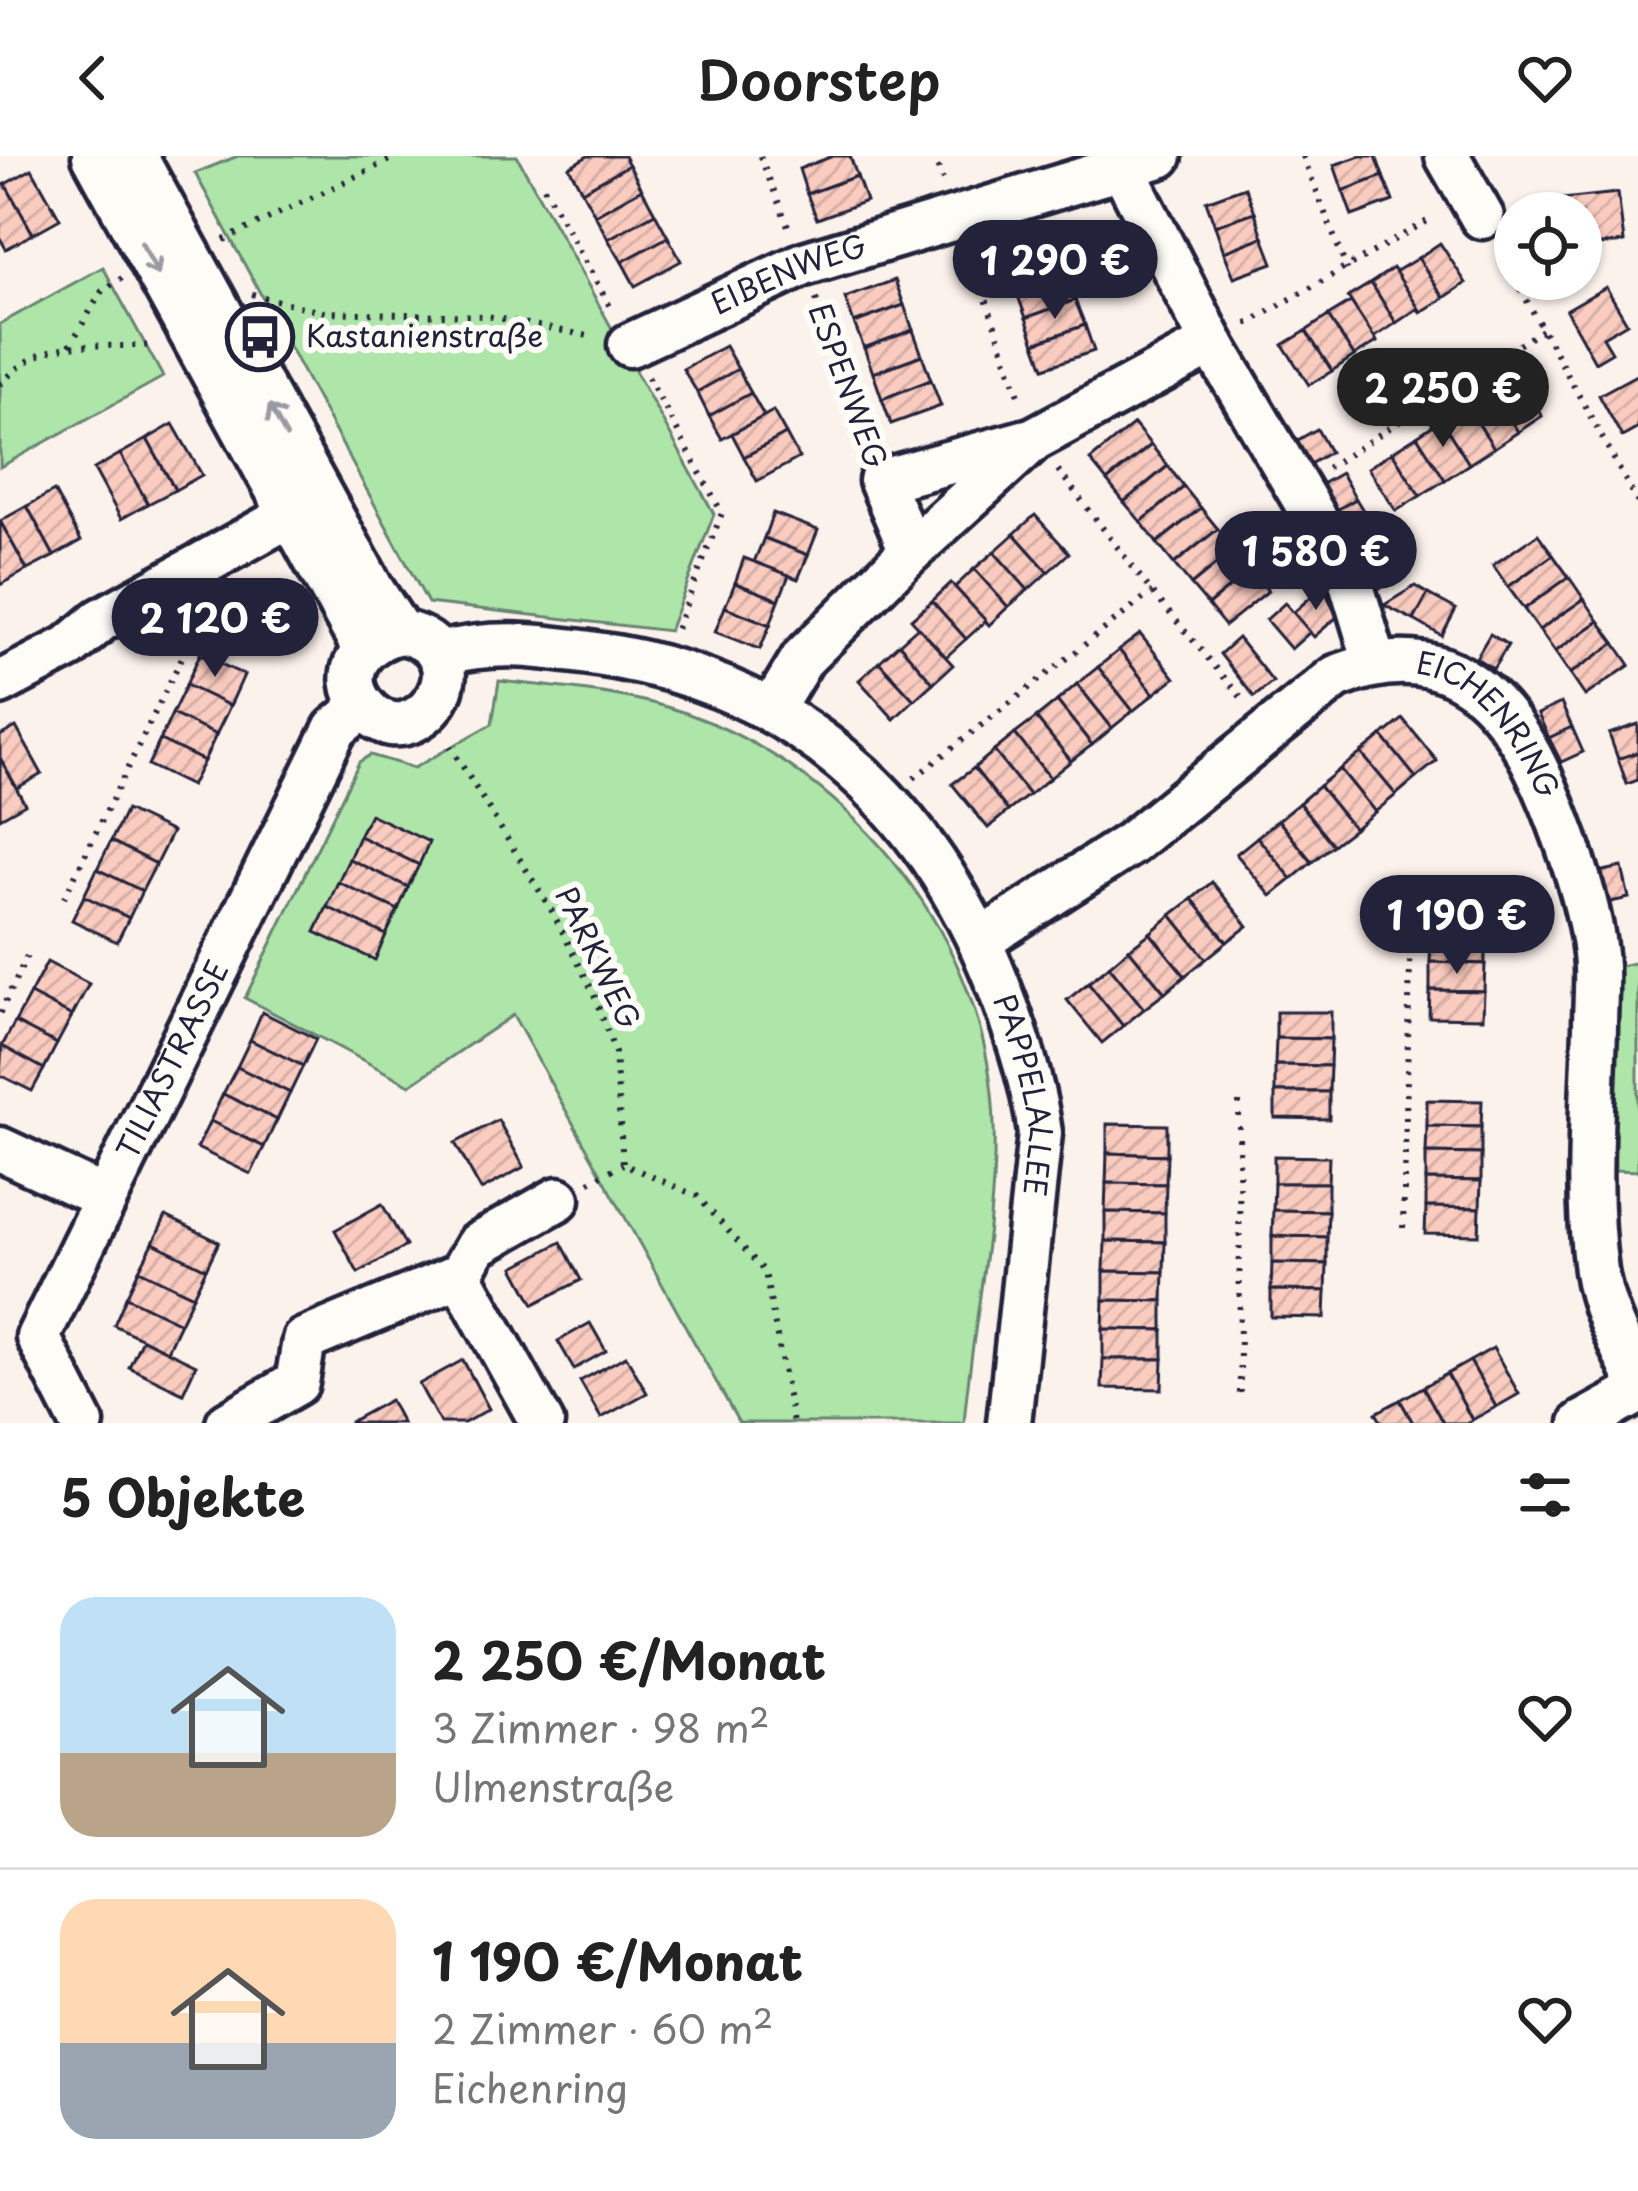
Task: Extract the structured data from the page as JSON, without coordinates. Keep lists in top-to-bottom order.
{
  "streets": {
    "street": [
      "EIBENWEG",
      "ESPENWEG",
      "EICHENRING",
      "TILIASTRASSE",
      "PAPPELALLEE"
    ],
    "path": ["PARKWEG"]
  },
  "crossings": [
    ["EIBENWEG", "ESPENWEG"],
    ["ESPENWEG", "PAPPELALLEE"],
    ["EICHENRING", "PAPPELALLEE"],
    ["TILIASTRASSE", "PAPPELALLEE"]
  ],
  "places": {
    "bus stop": ["Kastanienstraße"]
  },
  "page": {
    "header": "Doorstep",
    "price": [
      "1 290 €",
      "2 250 €",
      "1 580 €",
      "2 120 €",
      "1 190 €"
    ],
    "heading": "5 Objekte",
    "list": [
      {
        "name": "2 250 €/Monat",
        "note": "3 Zimmer · 98 m² · Ulmenstraße"
      },
      {
        "name": "1 190 €/Monat",
        "note": "2 Zimmer · 60 m² · Eichenring"
      }
    ]
  }
}
